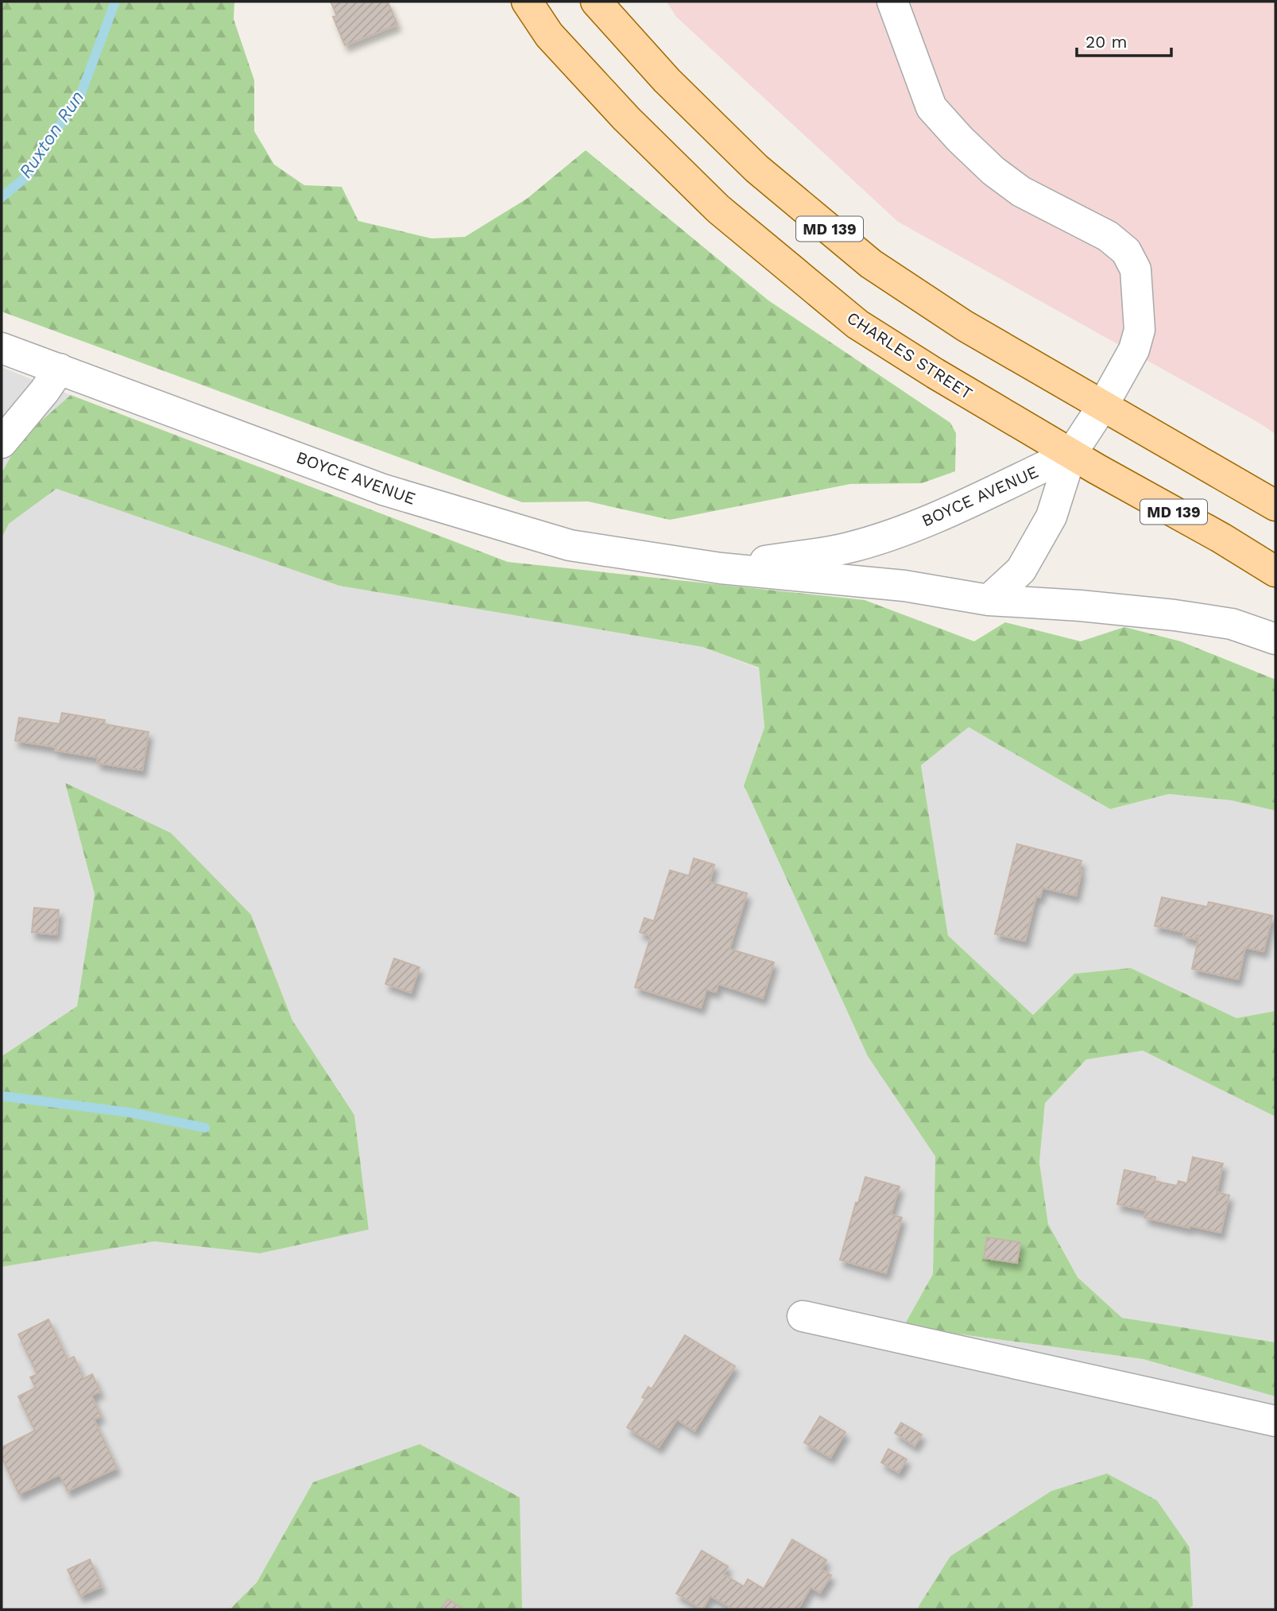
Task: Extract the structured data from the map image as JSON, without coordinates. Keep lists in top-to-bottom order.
{
  "streets": {
    "main road": ["MD 139", "CHARLES STREET"],
    "street": ["BOYCE AVENUE"]
  },
  "crossings": [
    ["CHARLES STREET", "BOYCE AVENUE"]
  ],
  "water": ["Ruxton Run"],
  "scale_bar": "20 m"
}
